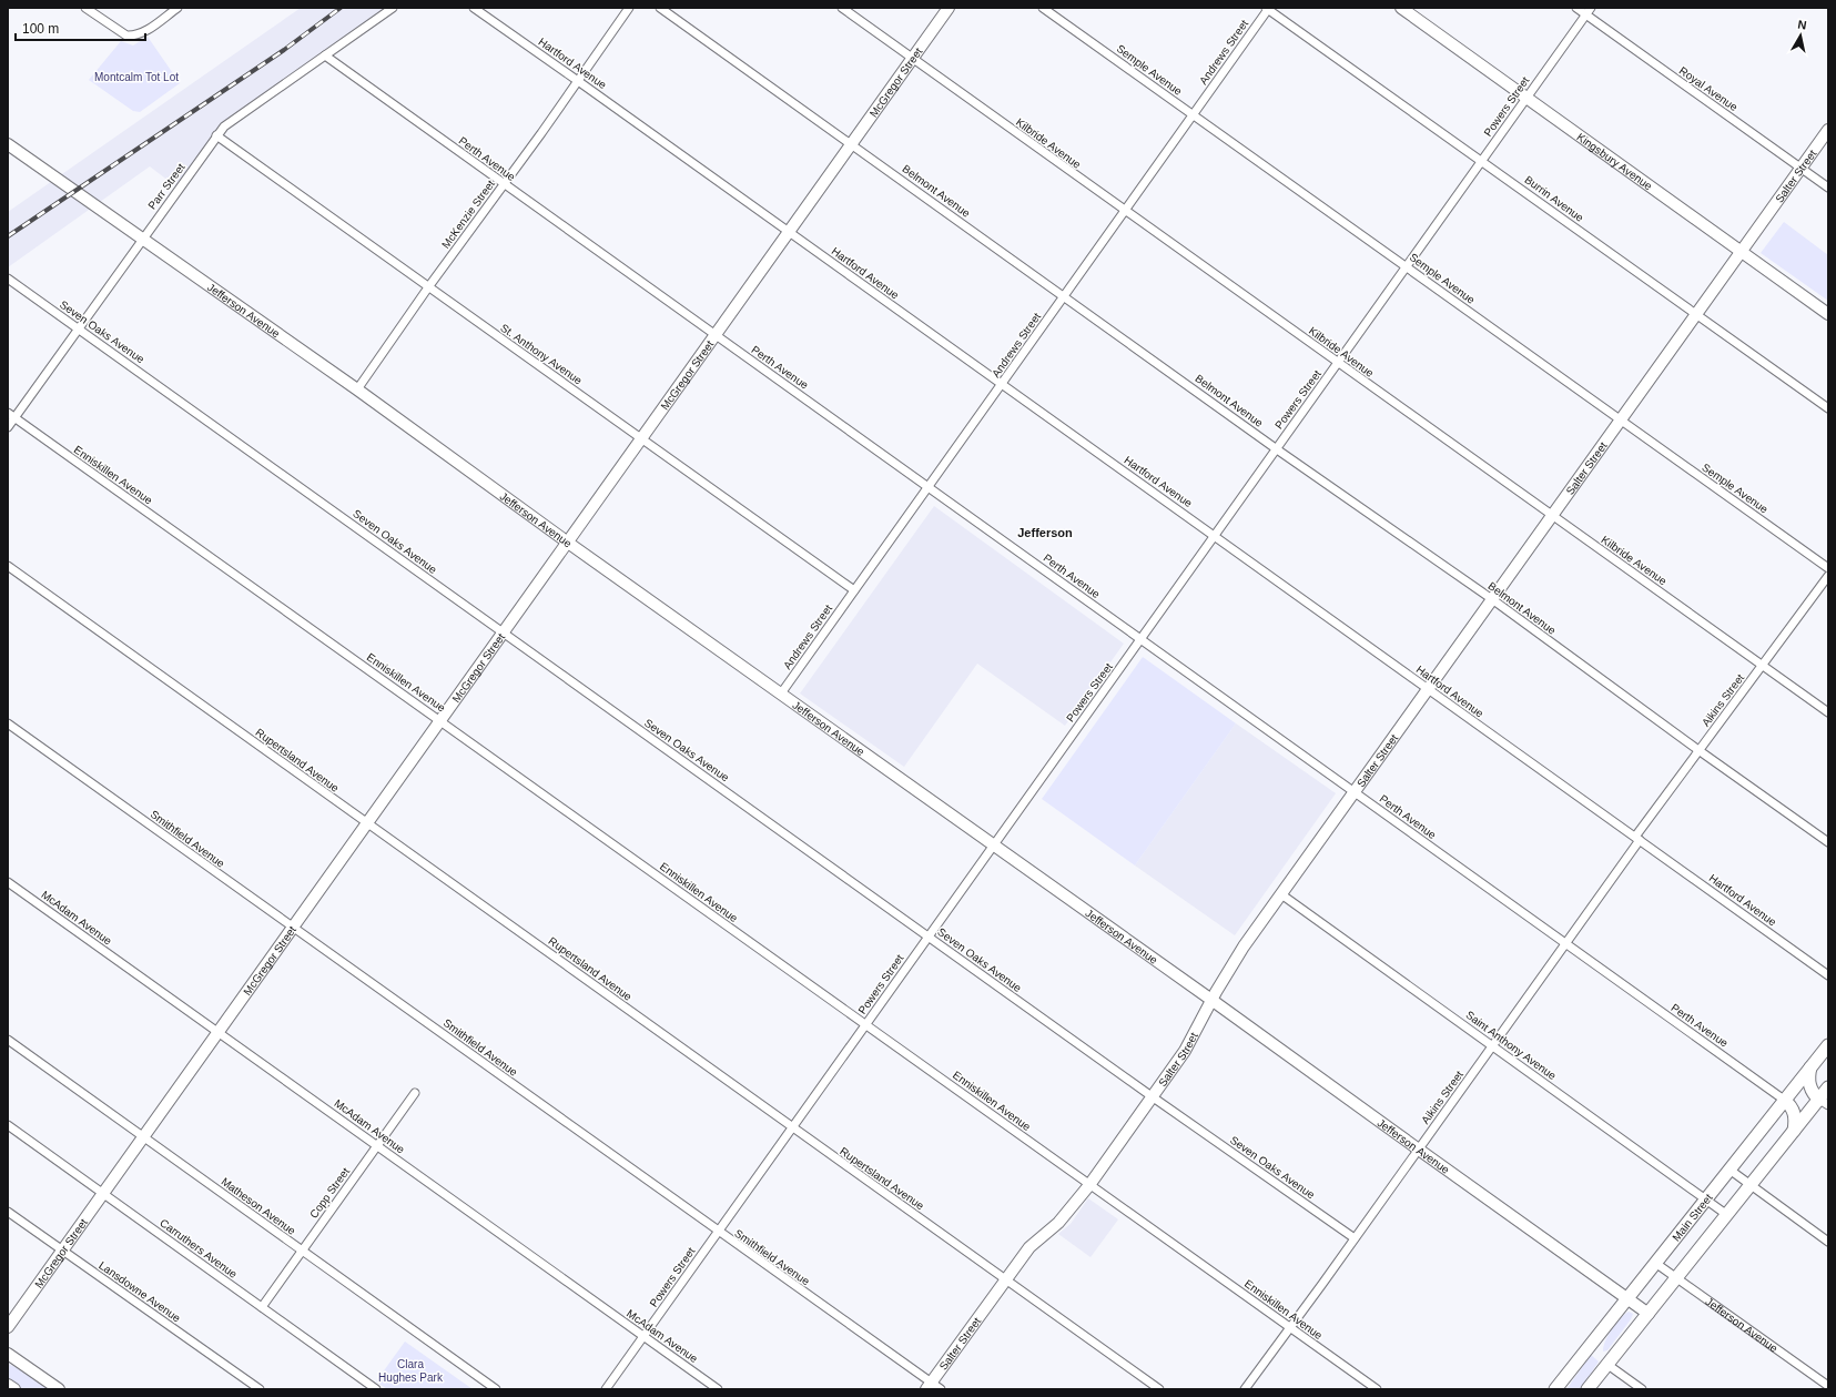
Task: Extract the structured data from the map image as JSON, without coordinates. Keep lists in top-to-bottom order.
{
  "streets": {
    "main road": [
      "McGregor Street",
      "Kingsbury Avenue",
      "Salter Street",
      "Jefferson Avenue",
      "Main Street"
    ],
    "street": [
      "Andrews Street",
      "Hartford Avenue",
      "Semple Avenue",
      "Royal Avenue",
      "Powers Street",
      "Kilbride Avenue",
      "Perth Avenue",
      "Parr Street",
      "Belmont Avenue",
      "Burrin Avenue",
      "McKenzie Street",
      "Seven Oaks Avenue",
      "St. Anthony Avenue",
      "Enniskillen Avenue",
      "Aikins Street",
      "Rupertsland Avenue",
      "Smithfield Avenue",
      "McAdam Avenue",
      "Saint Anthony Avenue",
      "Copp Street",
      "Matheson Avenue",
      "Carruthers Avenue",
      "Lansdowne Avenue"
    ]
  },
  "crossings": [
    ["Andrews Street", "Hartford Avenue"],
    ["Andrews Street", "Semple Avenue"],
    ["Andrews Street", "Kilbride Avenue"],
    ["Andrews Street", "Perth Avenue"],
    ["Andrews Street", "Belmont Avenue"],
    ["Andrews Street", "Burrin Avenue"],
    ["Andrews Street", "Jefferson Avenue"],
    ["Andrews Street", "St. Anthony Avenue"],
    ["Hartford Avenue", "McGregor Street"],
    ["Hartford Avenue", "Powers Street"],
    ["Hartford Avenue", "Salter Street"],
    ["Hartford Avenue", "McKenzie Street"],
    ["Hartford Avenue", "Aikins Street"],
    ["Semple Avenue", "Powers Street"],
    ["Semple Avenue", "Salter Street"],
    ["McGregor Street", "Kilbride Avenue"],
    ["McGregor Street", "Perth Avenue"],
    ["McGregor Street", "Belmont Avenue"],
    ["McGregor Street", "Jefferson Avenue"],
    ["McGregor Street", "Seven Oaks Avenue"],
    ["McGregor Street", "St. Anthony Avenue"],
    ["McGregor Street", "Enniskillen Avenue"],
    ["McGregor Street", "Rupertsland Avenue"],
    ["McGregor Street", "Smithfield Avenue"],
    ["McGregor Street", "McAdam Avenue"],
    ["McGregor Street", "Matheson Avenue"],
    ["McGregor Street", "Carruthers Avenue"],
    ["McGregor Street", "Lansdowne Avenue"],
    ["Royal Avenue", "Powers Street"],
    ["Royal Avenue", "Salter Street"],
    ["Powers Street", "Kilbride Avenue"],
    ["Powers Street", "Perth Avenue"],
    ["Powers Street", "Kingsbury Avenue"],
    ["Powers Street", "Belmont Avenue"],
    ["Powers Street", "Burrin Avenue"],
    ["Powers Street", "Jefferson Avenue"],
    ["Powers Street", "Seven Oaks Avenue"],
    ["Powers Street", "Enniskillen Avenue"],
    ["Powers Street", "Rupertsland Avenue"],
    ["Powers Street", "Smithfield Avenue"],
    ["Powers Street", "McAdam Avenue"],
    ["Kilbride Avenue", "Salter Street"],
    ["Kilbride Avenue", "Aikins Street"],
    ["Perth Avenue", "Salter Street"],
    ["Perth Avenue", "Parr Street"],
    ["Perth Avenue", "McKenzie Street"],
    ["Perth Avenue", "Aikins Street"],
    ["Perth Avenue", "Main Street"],
    ["Kingsbury Avenue", "Salter Street"],
    ["Salter Street", "Belmont Avenue"],
    ["Salter Street", "Burrin Avenue"],
    ["Salter Street", "Jefferson Avenue"],
    ["Salter Street", "Seven Oaks Avenue"],
    ["Salter Street", "Enniskillen Avenue"],
    ["Salter Street", "Rupertsland Avenue"],
    ["Salter Street", "Smithfield Avenue"],
    ["Salter Street", "Saint Anthony Avenue"],
    ["Parr Street", "Jefferson Avenue"],
    ["Parr Street", "Seven Oaks Avenue"],
    ["Parr Street", "St. Anthony Avenue"],
    ["Parr Street", "Enniskillen Avenue"],
    ["Belmont Avenue", "Aikins Street"],
    ["McKenzie Street", "Jefferson Avenue"],
    ["McKenzie Street", "St. Anthony Avenue"],
    ["Jefferson Avenue", "Aikins Street"],
    ["Jefferson Avenue", "Main Street"],
    ["Seven Oaks Avenue", "Aikins Street"],
    ["Enniskillen Avenue", "Aikins Street"],
    ["Aikins Street", "Saint Anthony Avenue"],
    ["McAdam Avenue", "Copp Street"],
    ["Saint Anthony Avenue", "Main Street"],
    ["Copp Street", "Matheson Avenue"],
    ["Copp Street", "Carruthers Avenue"]
  ],
  "districts": ["Jefferson"],
  "parks": ["Montcalm Tot Lot", "Clara Hughes Park"],
  "scale_bar": "100 m",
  "north": "top"
}
